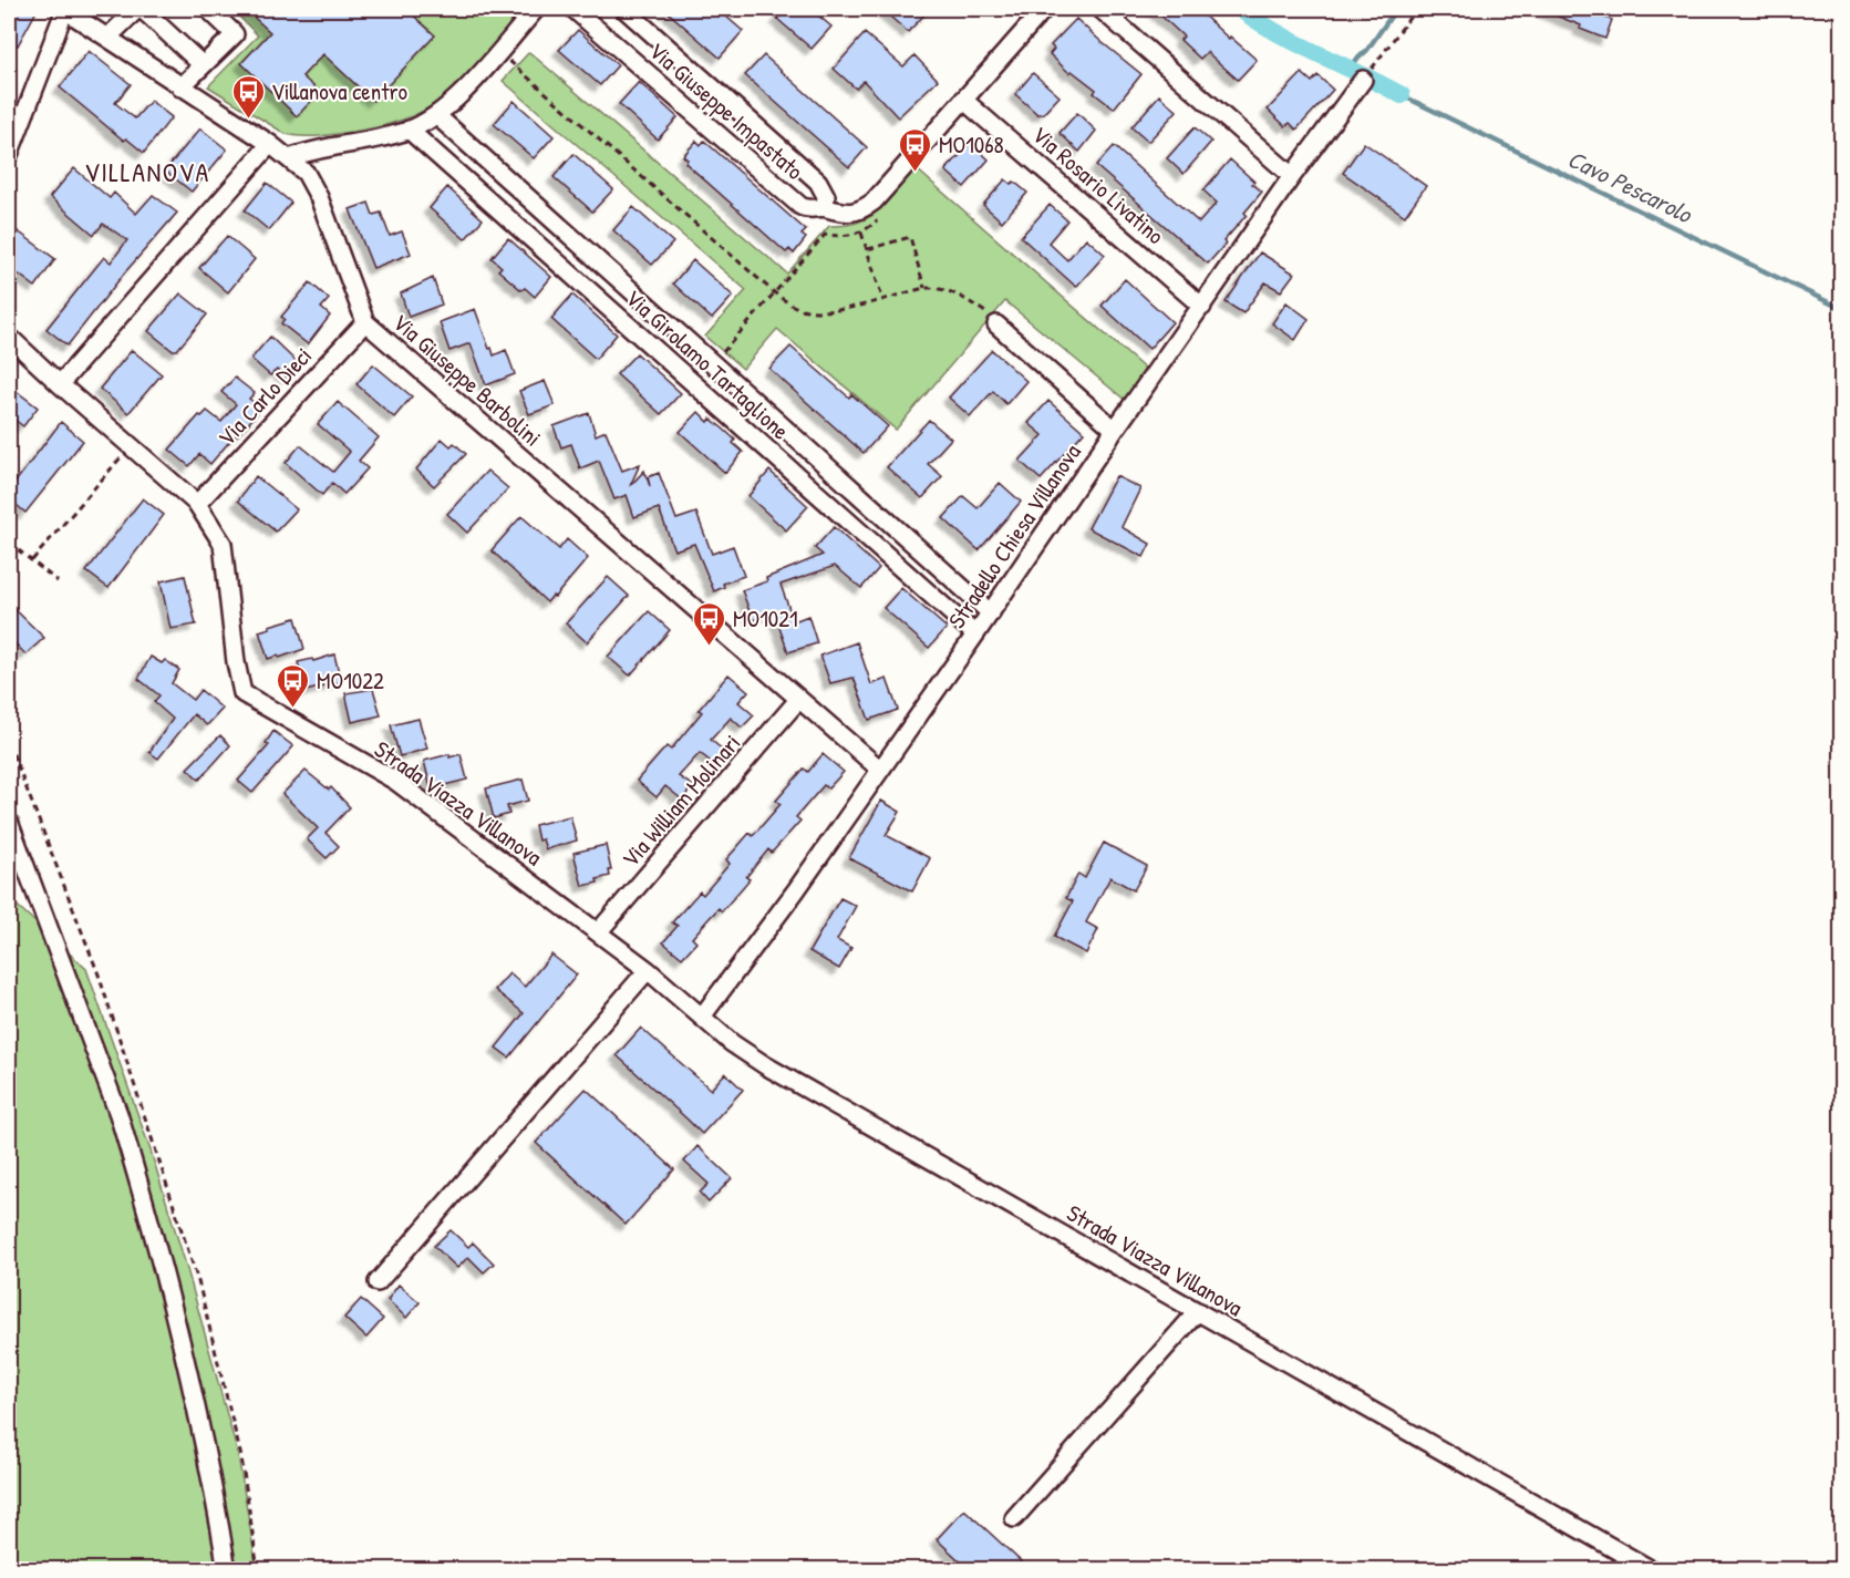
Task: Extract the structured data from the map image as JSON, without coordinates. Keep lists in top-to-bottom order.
{
  "streets": {
    "street": [
      "Via Giuseppe Impastato",
      "Via Rosario Livatino",
      "Via Girolamo Tartaglione",
      "Via Giuseppe Barbolini",
      "Via Carlo Dieci",
      "Stradello Chiesa Villanova",
      "Via William Molinari",
      "Strada Viazza Villanova"
    ]
  },
  "crossings": [
    ["Via Giuseppe Impastato", "Via Rosario Livatino"],
    ["Via Rosario Livatino", "Stradello Chiesa Villanova"],
    ["Via Girolamo Tartaglione", "Stradello Chiesa Villanova"],
    ["Via Giuseppe Barbolini", "Via Carlo Dieci"],
    ["Via Giuseppe Barbolini", "Stradello Chiesa Villanova"],
    ["Via Giuseppe Barbolini", "Via William Molinari"],
    ["Via Carlo Dieci", "Strada Viazza Villanova"],
    ["Stradello Chiesa Villanova", "Strada Viazza Villanova"],
    ["Via William Molinari", "Strada Viazza Villanova"]
  ],
  "districts": ["VILLANOVA"],
  "water": ["Cavo Pescarolo"],
  "places": {
    "bus stop": [
      "Villanova centro",
      "MO1068",
      "MO1021",
      "MO1022"
    ]
  }
}
